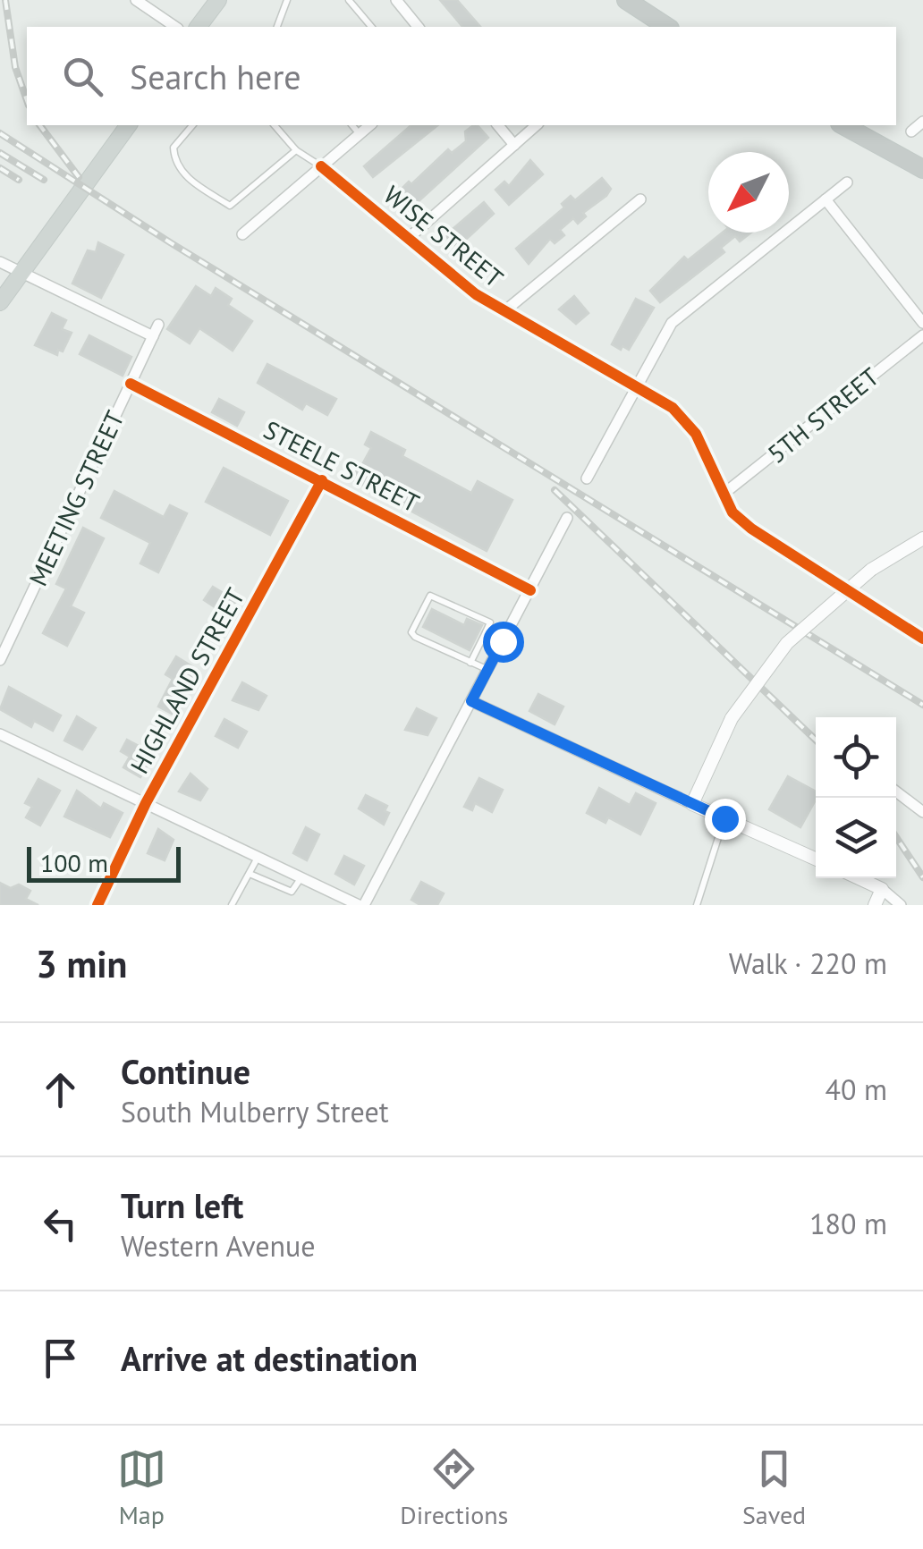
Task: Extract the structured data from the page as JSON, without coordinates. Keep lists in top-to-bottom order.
{
  "streets": {
    "street": [
      "WISE STREET",
      "5TH STREET",
      "STEELE STREET",
      "MEETING STREET",
      "HIGHLAND STREET"
    ]
  },
  "crossings": [
    ["WISE STREET", "5TH STREET"],
    ["STEELE STREET", "MEETING STREET"],
    ["STEELE STREET", "HIGHLAND STREET"]
  ],
  "scale_bar": "100 m",
  "north": "bottom left",
  "page": {
    "search": "Search here",
    "scale": "100 m",
    "heading": ["3 min", "Walk · 220 m"],
    "list": [
      ["Continue", "South Mulberry Street", "40 m"],
      ["Turn left", "Western Avenue", "180 m"],
      "Arrive at destination"
    ],
    "nav": ["Map", "Directions", "Saved"]
  }
}
